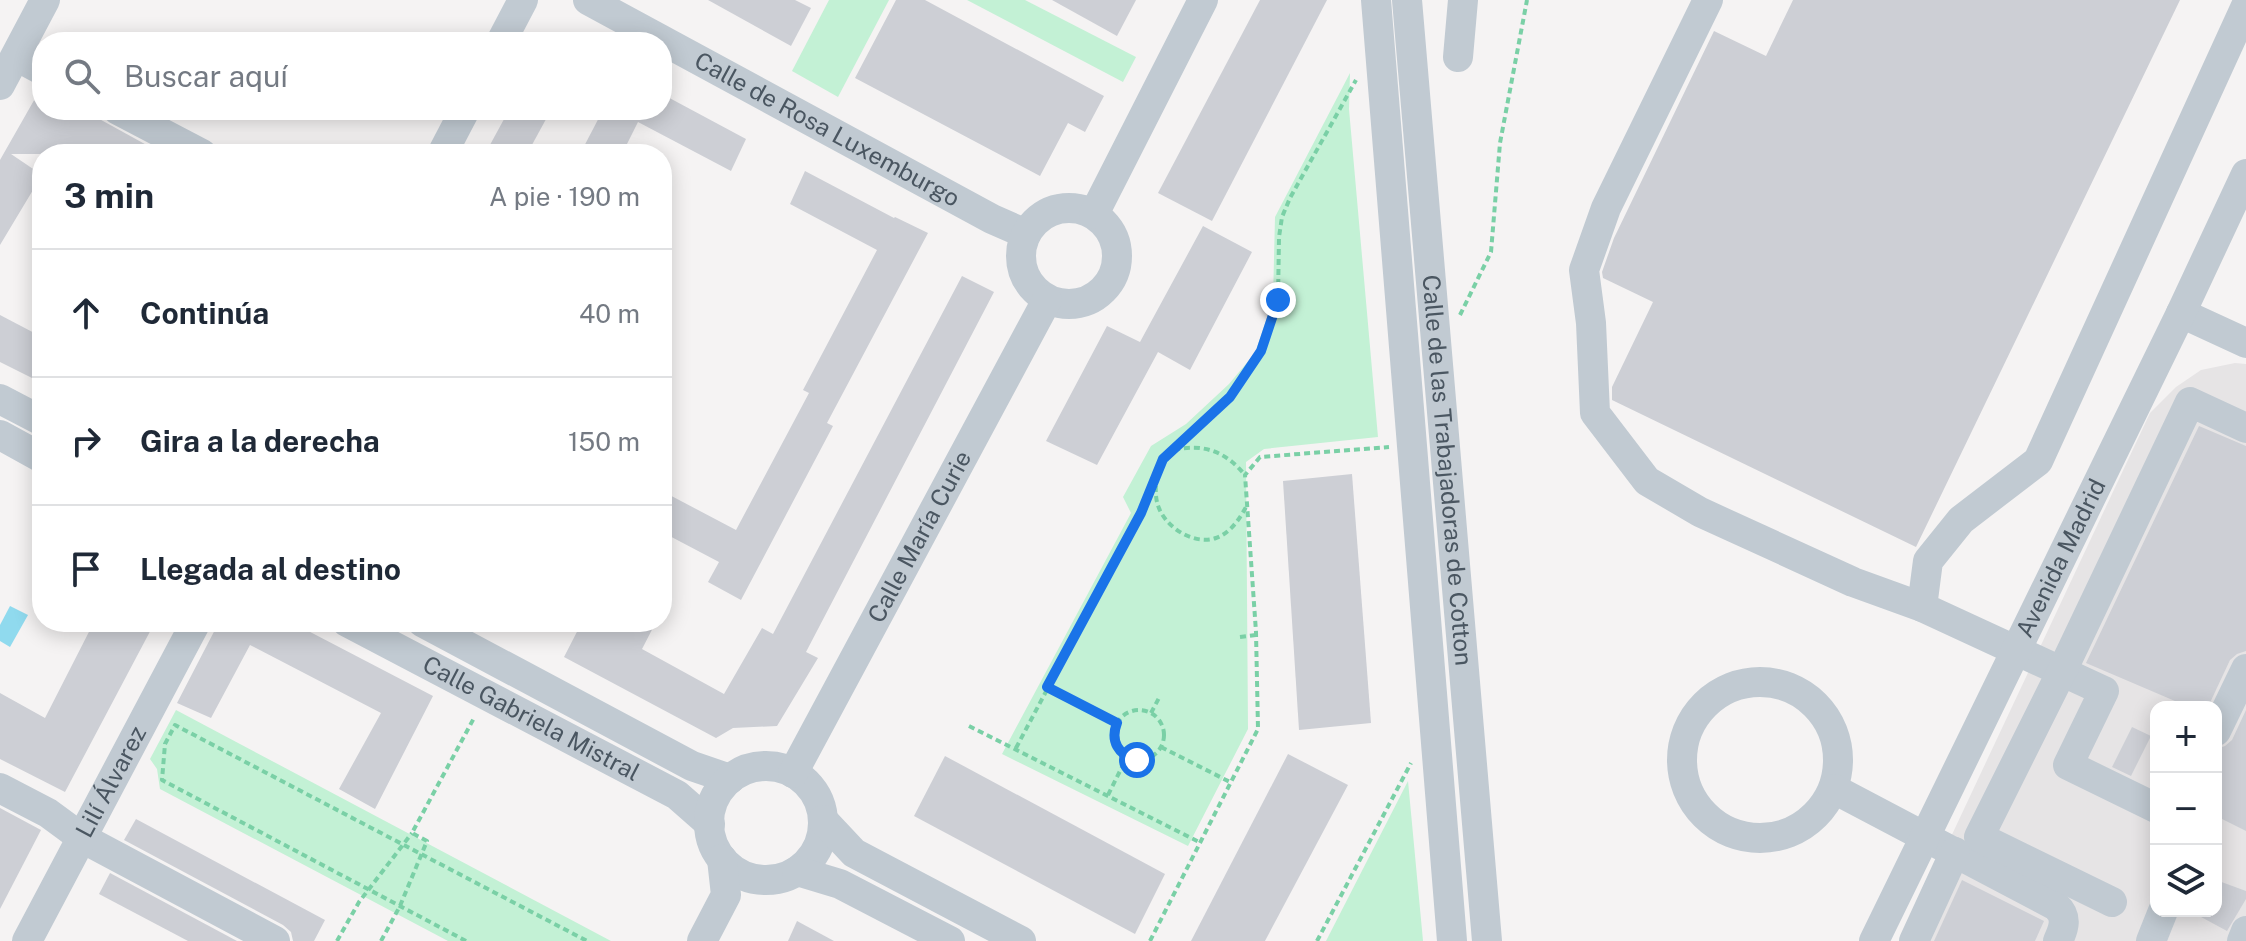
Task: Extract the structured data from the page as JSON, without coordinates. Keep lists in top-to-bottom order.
{
  "streets": {
    "street": [
      "Calle de Rosa Luxemburgo",
      "Calle de las Trabajadoras de Cotton",
      "Calle María Curie",
      "Avenida Madrid",
      "Calle Gabriela Mistral",
      "Lilí Álvarez"
    ]
  },
  "crossings": [
    ["Calle de Rosa Luxemburgo", "Calle María Curie"],
    ["Calle María Curie", "Calle Gabriela Mistral"]
  ],
  "page": {
    "search": "Buscar aquí",
    "heading": ["3 min", "A pie · 190 m"],
    "list": [
      ["Continúa", "40 m"],
      ["Gira a la derecha", "150 m"],
      "Llegada al destino"
    ],
    "map_buttons": ["+", "−"]
  }
}
